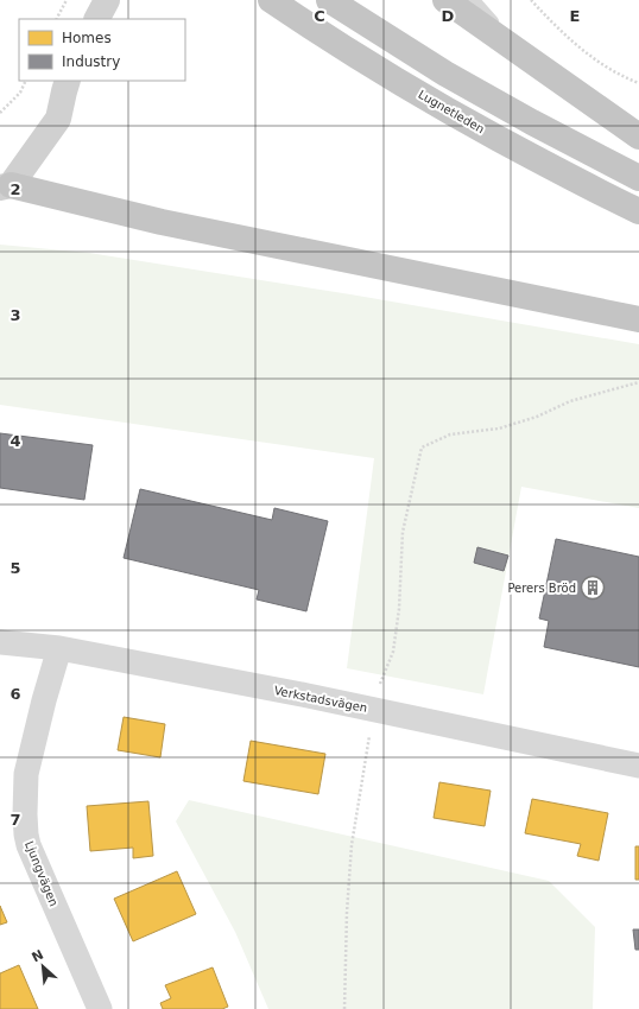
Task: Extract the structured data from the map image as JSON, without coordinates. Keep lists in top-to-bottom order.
{
  "streets": {
    "highway": ["Lugnetleden"],
    "street": ["Verkstadsvägen", "Ljungvägen"]
  },
  "crossings": [
    ["Verkstadsvägen", "Ljungvägen"]
  ],
  "places": {
    "building": ["Perers Bröd"]
  },
  "legend": ["Homes", "Industry"],
  "north": "top left",
  "grid": {
    "columns": ["C", "D", "E"],
    "rows": [
      "2",
      "3",
      "4",
      "5",
      "6",
      "7"
    ]
  }
}
